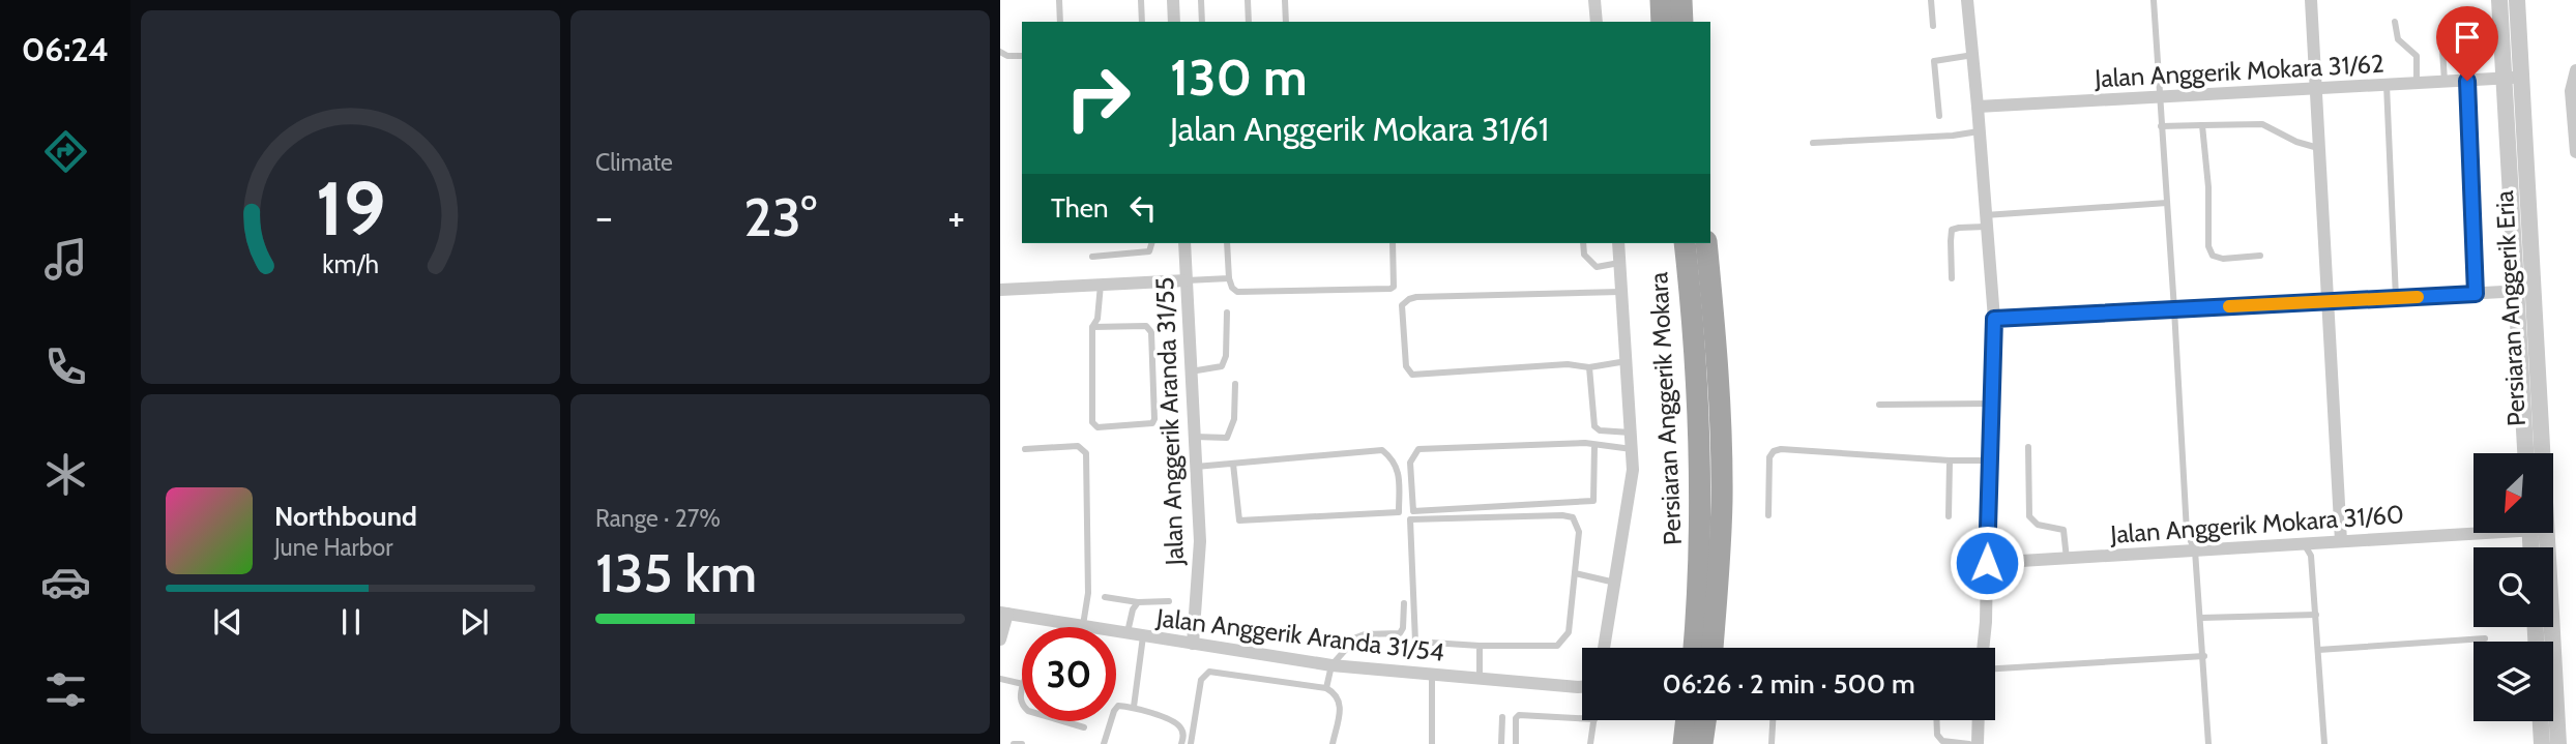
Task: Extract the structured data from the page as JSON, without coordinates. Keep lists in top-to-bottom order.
{
  "streets": {
    "main road": ["Persiaran Anggerik Mokara"],
    "street": [
      "Jalan Anggerik Mokara 31/62",
      "Persiaran Anggerik Eria",
      "Jalan Anggerik Aranda 31/55",
      "Jalan Anggerik Mokara 31/60",
      "Jalan Anggerik Aranda 31/54"
    ]
  },
  "crossings": [
    ["Jalan Anggerik Mokara 31/62", "Persiaran Anggerik Eria"],
    ["Jalan Anggerik Aranda 31/55", "Jalan Anggerik Aranda 31/54"]
  ],
  "north": "bottom left",
  "page": {
    "tabs": "06:24",
    "tile": [
      "Climate",
      ["Range · 27%", "135 km"]
    ],
    "turn": ["130 m", "Jalan Anggerik Mokara 31/61"],
    "then": "Then",
    "heat": ["−", "23°", "+"],
    "song": ["Northbound", "June Harbor"],
    "limit": "30",
    "trip": "06:26 · 2 min · 500 m",
    "gauge": ["19", "km/h"]
  }
}
